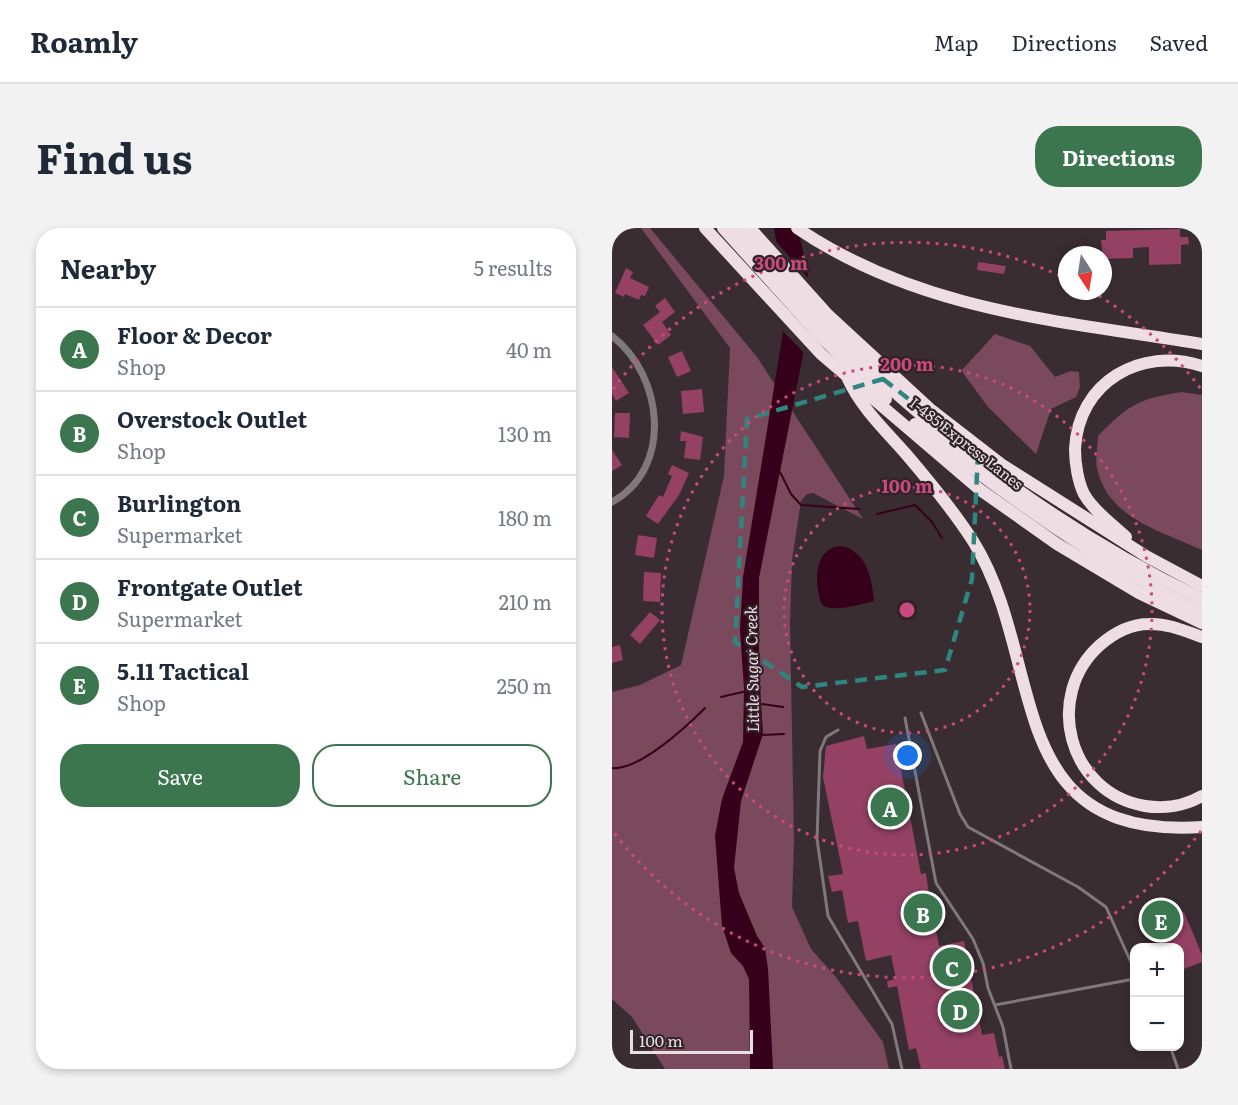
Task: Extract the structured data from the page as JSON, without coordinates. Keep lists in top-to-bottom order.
{
  "streets": {
    "highway": ["I-485 Express Lanes"]
  },
  "water": ["Little Sugar Creek"],
  "scale_bar": "100 m",
  "north": "bottom",
  "page": {
    "header": "Roamly",
    "nav": ["Map", "Directions", "Saved"],
    "title": "Find us",
    "buttons": [
      "Directions",
      ["Save", "Share"]
    ],
    "heading": ["Nearby", "5 results"],
    "list": [
      {
        "mark": "A",
        "name": "Floor & Decor",
        "note": "Shop",
        "value": "40 m"
      },
      {
        "mark": "B",
        "name": "Overstock Outlet",
        "note": "Shop",
        "value": "130 m"
      },
      {
        "mark": "C",
        "name": "Burlington",
        "note": "Supermarket",
        "value": "180 m"
      },
      {
        "mark": "D",
        "name": "Frontgate Outlet",
        "note": "Supermarket",
        "value": "210 m"
      },
      {
        "mark": "E",
        "name": "5.11 Tactical",
        "note": "Shop",
        "value": "250 m"
      }
    ],
    "pins": [
      "A",
      "B",
      "E",
      "C",
      "D"
    ],
    "map_buttons": ["+", "−"],
    "scale": "100 m"
  },
  "rings": ["300 m", "200 m", "100 m"]
}
